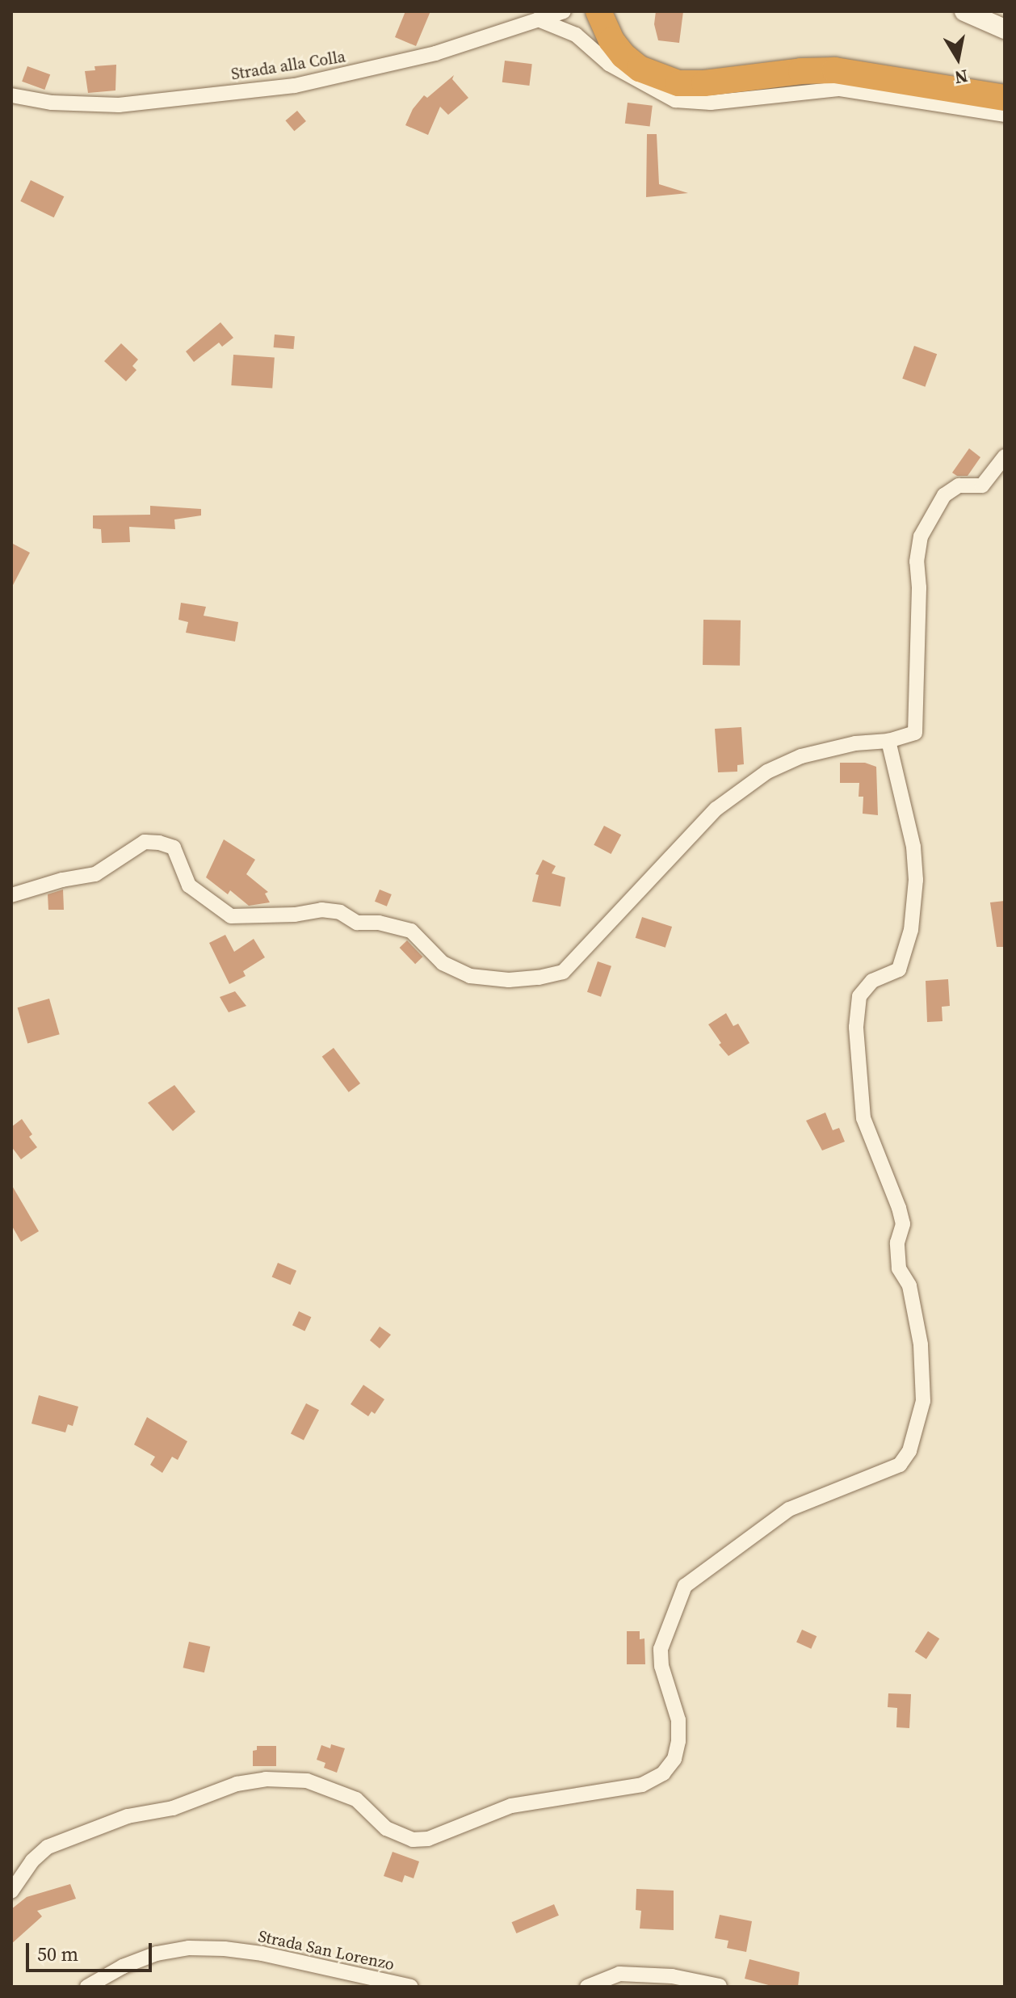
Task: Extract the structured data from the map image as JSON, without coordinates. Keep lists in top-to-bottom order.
{
  "streets": {
    "street": ["Strada alla Colla", "Strada San Lorenzo"]
  },
  "scale_bar": "50 m",
  "north": "bottom"
}
